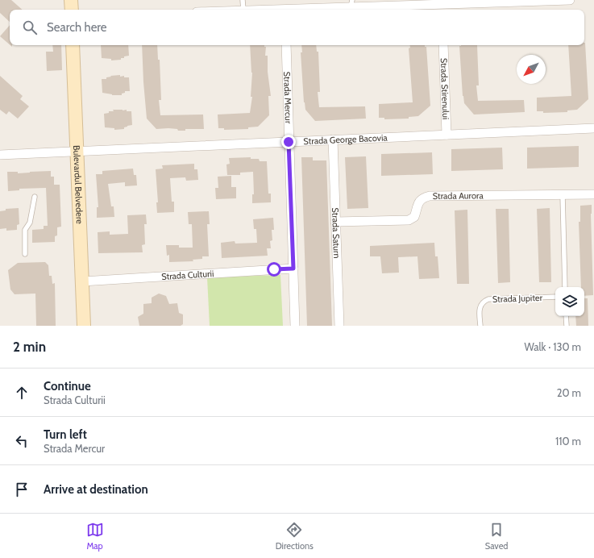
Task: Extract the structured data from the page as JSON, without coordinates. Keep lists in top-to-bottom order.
{
  "streets": {
    "street": [
      "Strada Stirenului",
      "Strada Mercur",
      "Strada George Bacovia",
      "Bulevardul Belvedere",
      "Strada Aurora",
      "Strada Saturn",
      "Strada Culturii"
    ],
    "lane": ["Strada Jupiter"]
  },
  "crossings": [
    ["Strada Stirenului", "Strada George Bacovia"],
    ["Strada Mercur", "Strada George Bacovia"],
    ["Strada Mercur", "Strada Culturii"],
    ["Strada George Bacovia", "Bulevardul Belvedere"],
    ["Strada George Bacovia", "Strada Saturn"],
    ["Bulevardul Belvedere", "Strada Culturii"],
    ["Strada Aurora", "Strada Saturn"]
  ],
  "north": "bottom left",
  "page": {
    "search": "Search here",
    "heading": ["2 min", "Walk · 130 m"],
    "list": [
      ["Continue", "Strada Culturii", "20 m"],
      ["Turn left", "Strada Mercur", "110 m"],
      "Arrive at destination"
    ],
    "nav": ["Map", "Directions", "Saved"]
  }
}
